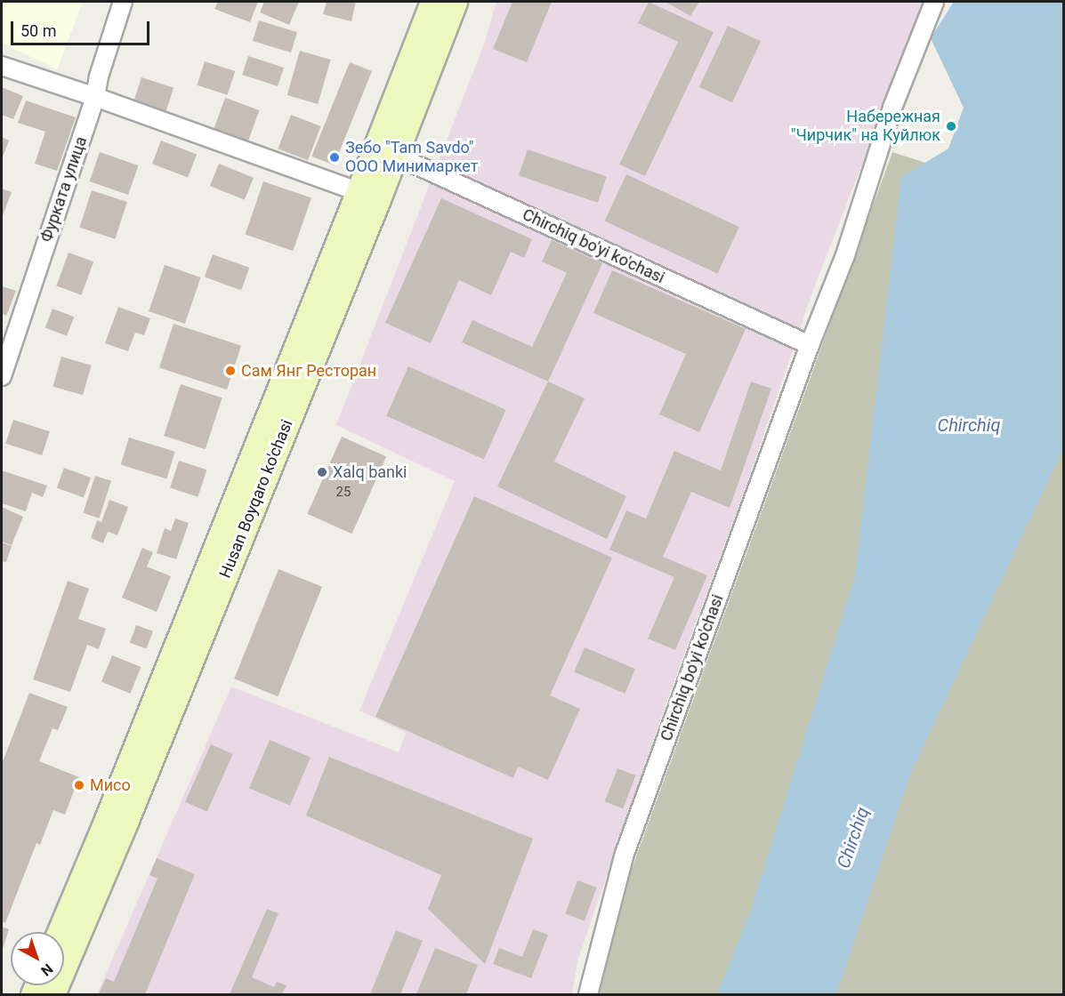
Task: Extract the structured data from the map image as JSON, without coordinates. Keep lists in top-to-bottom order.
{
  "streets": {
    "main road": ["Husan Boyqaro ko'chasi"],
    "street": ["Фурката улица", "Chirchiq bo'yi ko'chasi"]
  },
  "crossings": [
    ["Chirchiq bo'yi ko'chasi", "Husan Boyqaro ko'chasi"]
  ],
  "water": ["Chirchiq"],
  "places": [
    "Набережная \"Чирчик\" на Куйлюк",
    "Зебо \"Tam Savdo\" ООО Минимаркет",
    "Сам Янг Ресторан",
    "Xalq banki",
    "Мисо"
  ],
  "house_numbers": ["25"],
  "scale_bar": "50 m",
  "north": "bottom right"
}
